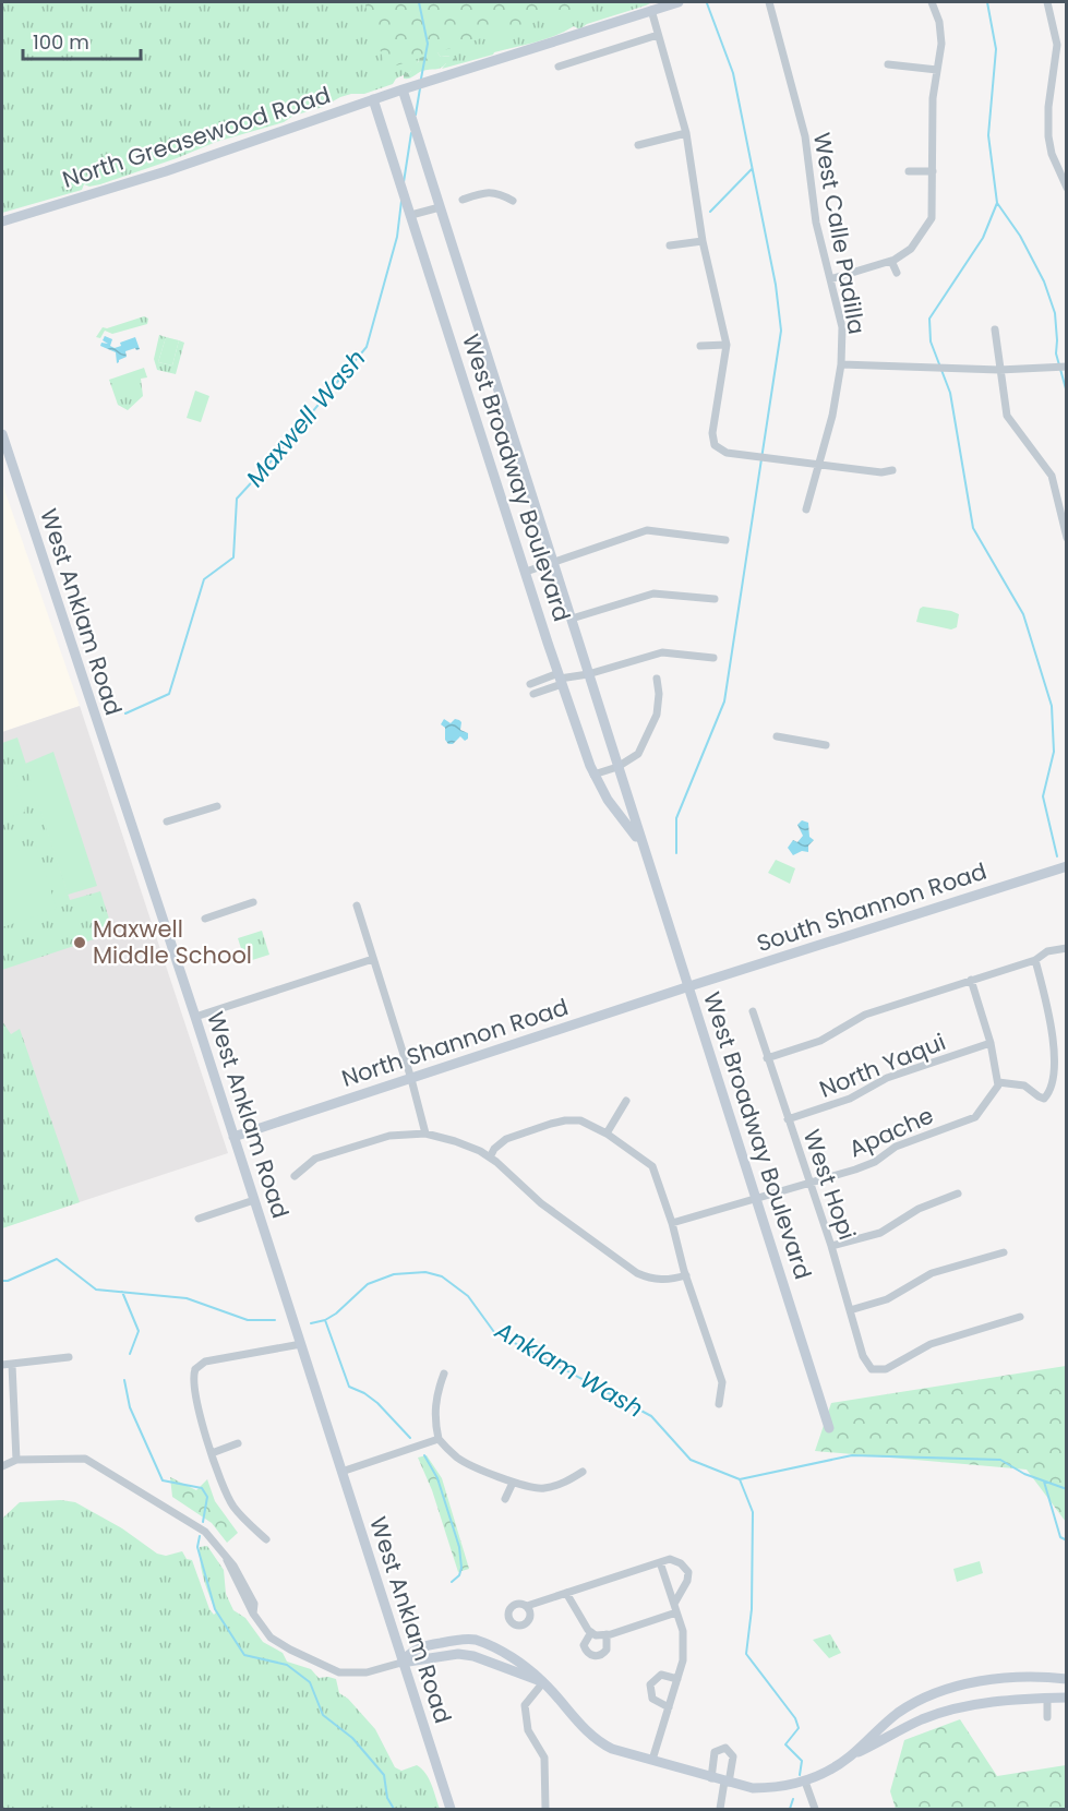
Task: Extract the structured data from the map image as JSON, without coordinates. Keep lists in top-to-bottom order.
{
  "streets": {
    "street": [
      "North Greasewood Road",
      "West Calle Padilla",
      "West Broadway Boulevard",
      "West Anklam Road",
      "South Shannon Road",
      "North Shannon Road",
      "North Yaqui",
      "Apache",
      "West Hopi"
    ]
  },
  "crossings": [
    ["North Greasewood Road", "West Broadway Boulevard"],
    ["West Broadway Boulevard", "South Shannon Road"],
    ["West Broadway Boulevard", "North Shannon Road"],
    ["West Broadway Boulevard", "Apache"],
    ["West Anklam Road", "North Shannon Road"],
    ["South Shannon Road", "North Shannon Road"],
    ["North Yaqui", "West Hopi"],
    ["Apache", "West Hopi"]
  ],
  "water": ["Maxwell Wash", "Anklam Wash"],
  "places": ["Maxwell Middle School"],
  "scale_bar": "100 m"
}
